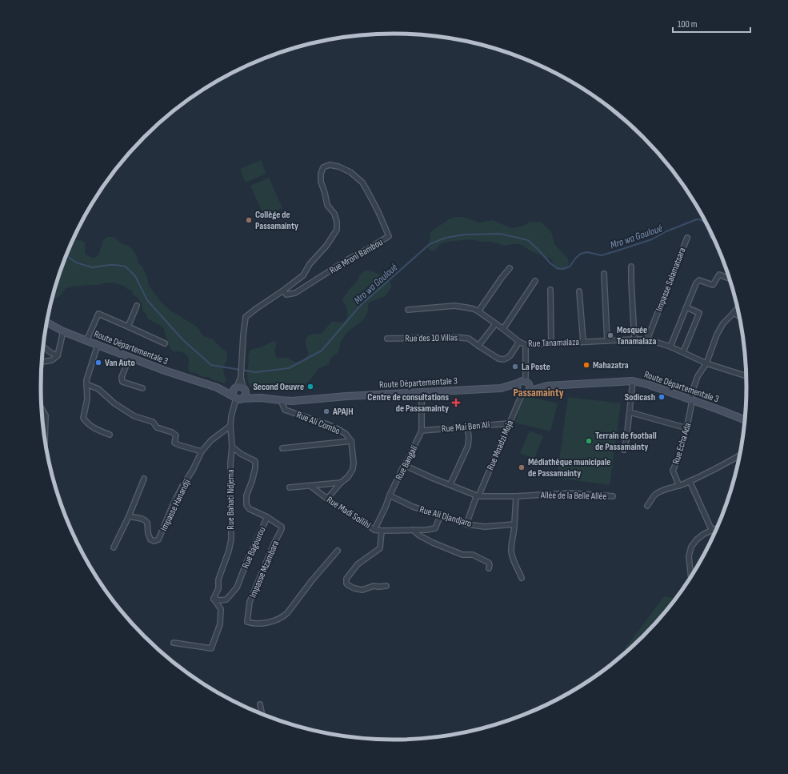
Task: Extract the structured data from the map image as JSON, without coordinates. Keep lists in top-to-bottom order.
{
  "streets": {
    "main road": ["Route Départementale 3"],
    "street": [
      "Rue Mroni Bambou",
      "Impasse Salamatsara",
      "Rue des 10 Villas",
      "Rue Tanamalaza",
      "Rue Ali Combo",
      "Rue Mai Ben Ali",
      "Rue Echa Ada",
      "Rue Mnadzi Moja",
      "Rue Bangali",
      "Allée de la Belle Allée",
      "Rue Bahati Ndjema",
      "Impasse Hanandji",
      "Rue Madi Soilihi",
      "Rue Ali Djandjaro",
      "Rue Bagourou",
      "Impasse Mzambara"
    ]
  },
  "crossings": [
    ["Impasse Salamatsara", "Rue Tanamalaza"],
    ["Rue des 10 Villas", "Rue Tanamalaza"],
    ["Rue Tanamalaza", "Rue Echa Ada"],
    ["Route Départementale 3", "Rue Ali Combo"],
    ["Route Départementale 3", "Rue Echa Ada"],
    ["Route Départementale 3", "Rue Mnadzi Moja"],
    ["Route Départementale 3", "Rue Bangali"],
    ["Route Départementale 3", "Rue Bahati Ndjema"],
    ["Rue Mai Ben Ali", "Rue Mnadzi Moja"],
    ["Rue Mai Ben Ali", "Rue Bangali"],
    ["Rue Mnadzi Moja", "Allée de la Belle Allée"],
    ["Rue Mnadzi Moja", "Rue Ali Djandjaro"],
    ["Rue Bangali", "Rue Madi Soilihi"],
    ["Rue Bangali", "Rue Ali Djandjaro"],
    ["Rue Bahati Ndjema", "Impasse Hanandji"],
    ["Rue Bahati Ndjema", "Rue Bagourou"],
    ["Rue Madi Soilihi", "Rue Ali Djandjaro"],
    ["Rue Bagourou", "Impasse Mzambara"]
  ],
  "districts": ["Passamainty"],
  "water": ["Mro wa Gouloué"],
  "places": {
    "other": [
      "Collège de Passamainty",
      "Mosquée Tanamalaza",
      "Van Auto",
      "Mahazatra",
      "La Poste",
      "Second Oeuvre",
      "Sodicash",
      "APAJH",
      "Terrain de football de Passamainty",
      "Médiathèque municipale de Passamainty"
    ],
    "health": ["Centre de consultations de Passamainty"]
  },
  "scale_bar": "100 m"
}
